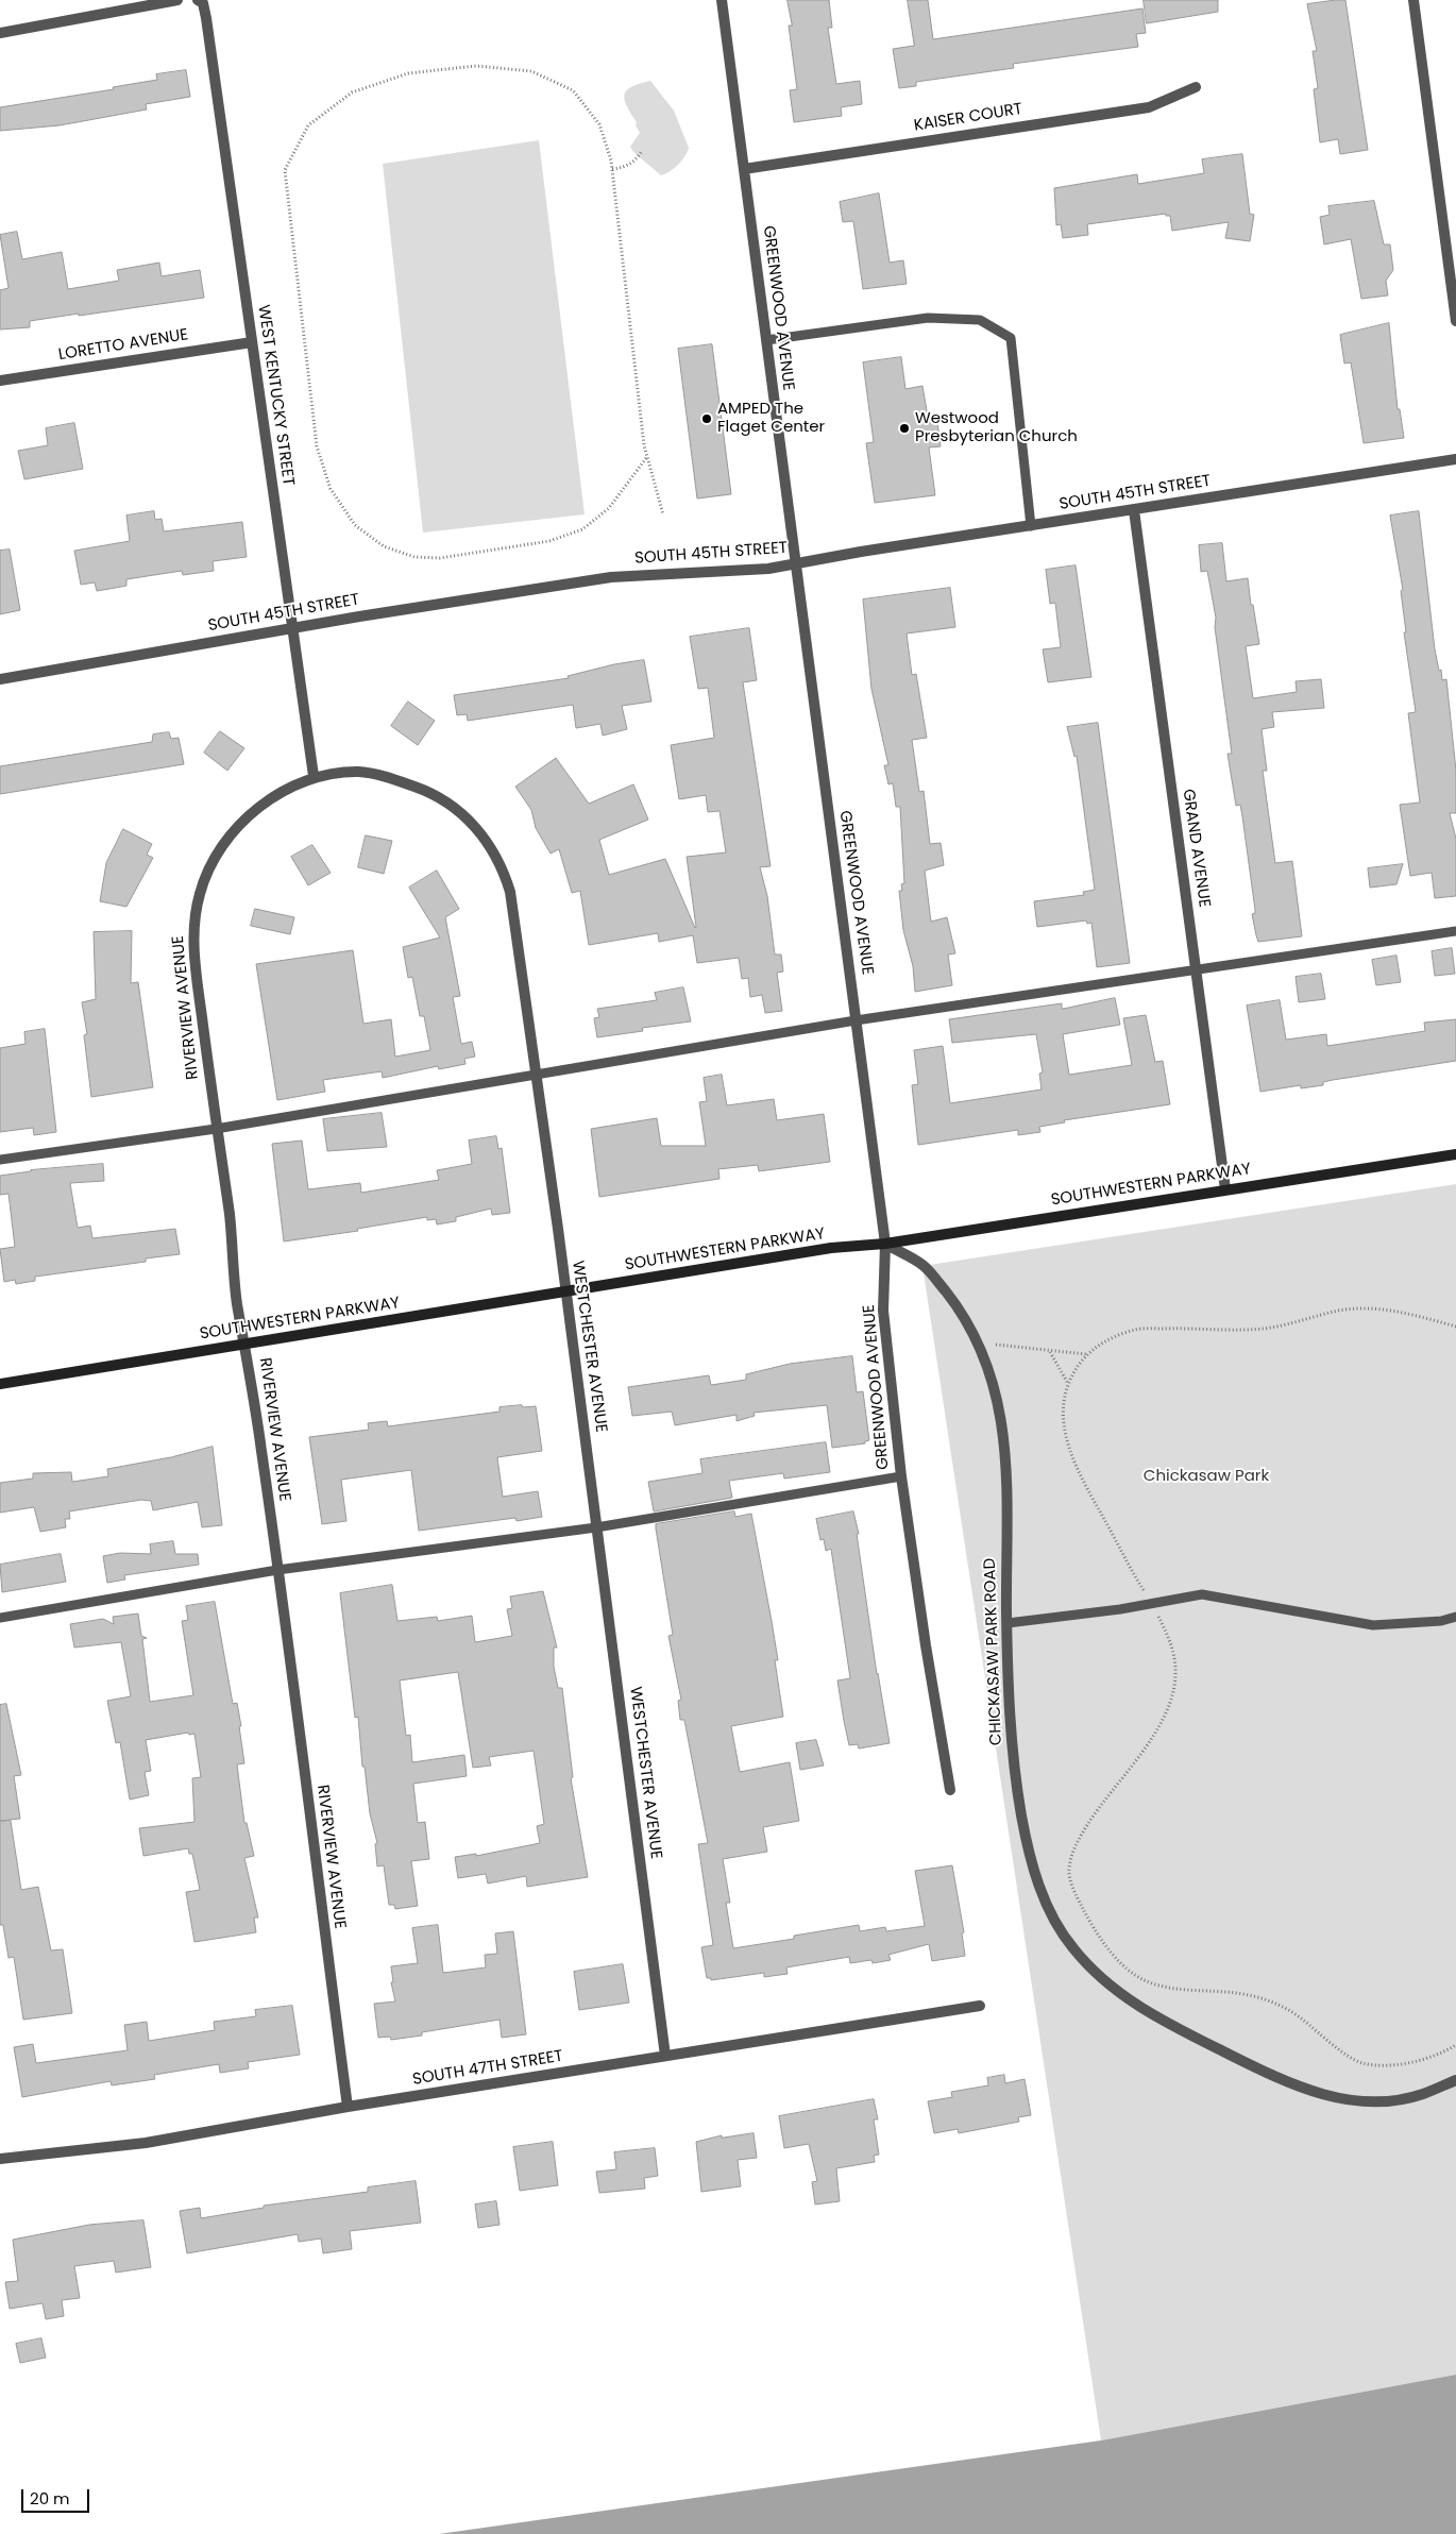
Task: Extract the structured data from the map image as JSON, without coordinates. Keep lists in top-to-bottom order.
{
  "streets": {
    "street": [
      "KAISER COURT",
      "GREENWOOD AVENUE",
      "LORETTO AVENUE",
      "WEST KENTUCKY STREET",
      "SOUTH 45TH STREET",
      "GRAND AVENUE",
      "RIVERVIEW AVENUE",
      "SOUTHWESTERN PARKWAY",
      "WESTCHESTER AVENUE",
      "CHICKASAW PARK ROAD",
      "SOUTH 47TH STREET"
    ]
  },
  "crossings": [
    ["KAISER COURT", "GREENWOOD AVENUE"],
    ["GREENWOOD AVENUE", "SOUTH 45TH STREET"],
    ["GREENWOOD AVENUE", "SOUTHWESTERN PARKWAY"],
    ["GREENWOOD AVENUE", "CHICKASAW PARK ROAD"],
    ["LORETTO AVENUE", "WEST KENTUCKY STREET"],
    ["WEST KENTUCKY STREET", "SOUTH 45TH STREET"],
    ["WEST KENTUCKY STREET", "RIVERVIEW AVENUE"],
    ["WEST KENTUCKY STREET", "WESTCHESTER AVENUE"],
    ["SOUTH 45TH STREET", "GRAND AVENUE"],
    ["GRAND AVENUE", "SOUTHWESTERN PARKWAY"],
    ["RIVERVIEW AVENUE", "SOUTHWESTERN PARKWAY"],
    ["RIVERVIEW AVENUE", "WESTCHESTER AVENUE"],
    ["RIVERVIEW AVENUE", "SOUTH 47TH STREET"],
    ["SOUTHWESTERN PARKWAY", "WESTCHESTER AVENUE"],
    ["SOUTHWESTERN PARKWAY", "CHICKASAW PARK ROAD"],
    ["WESTCHESTER AVENUE", "SOUTH 47TH STREET"]
  ],
  "parks": ["Chickasaw Park"],
  "places": ["AMPED The Flaget Center", "Westwood Presbyterian Church"],
  "scale_bar": "20 m"
}
